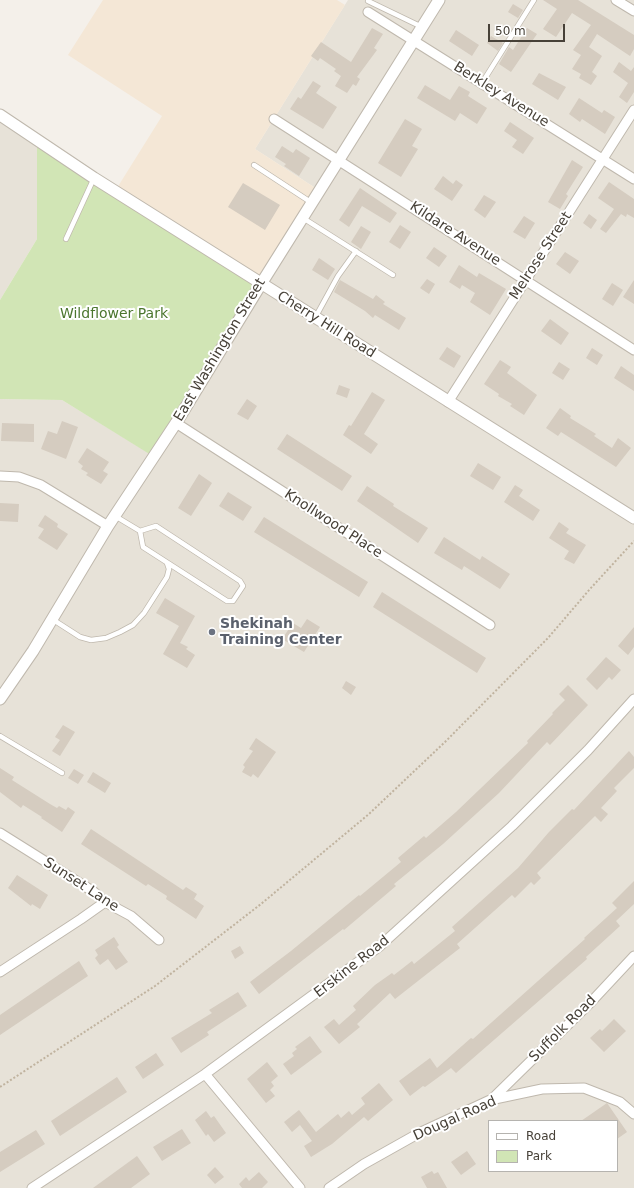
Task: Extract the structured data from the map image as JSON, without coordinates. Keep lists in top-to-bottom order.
{
  "streets": {
    "street": [
      "Berkley Avenue",
      "Kildare Avenue",
      "Melrose Street",
      "Cherry Hill Road",
      "East Washington Street",
      "Knollwood Place",
      "Sunset Lane",
      "Erskine Road",
      "Suffolk Road",
      "Dougal Road"
    ]
  },
  "crossings": [
    ["Berkley Avenue", "Melrose Street"],
    ["Berkley Avenue", "East Washington Street"],
    ["Kildare Avenue", "Melrose Street"],
    ["Kildare Avenue", "East Washington Street"],
    ["Melrose Street", "Cherry Hill Road"],
    ["Cherry Hill Road", "East Washington Street"],
    ["East Washington Street", "Knollwood Place"],
    ["Suffolk Road", "Dougal Road"]
  ],
  "parks": ["Wildflower Park"],
  "places": ["Shekinah Training Center"],
  "legend": ["Road", "Park"],
  "scale_bar": "50 m"
}
